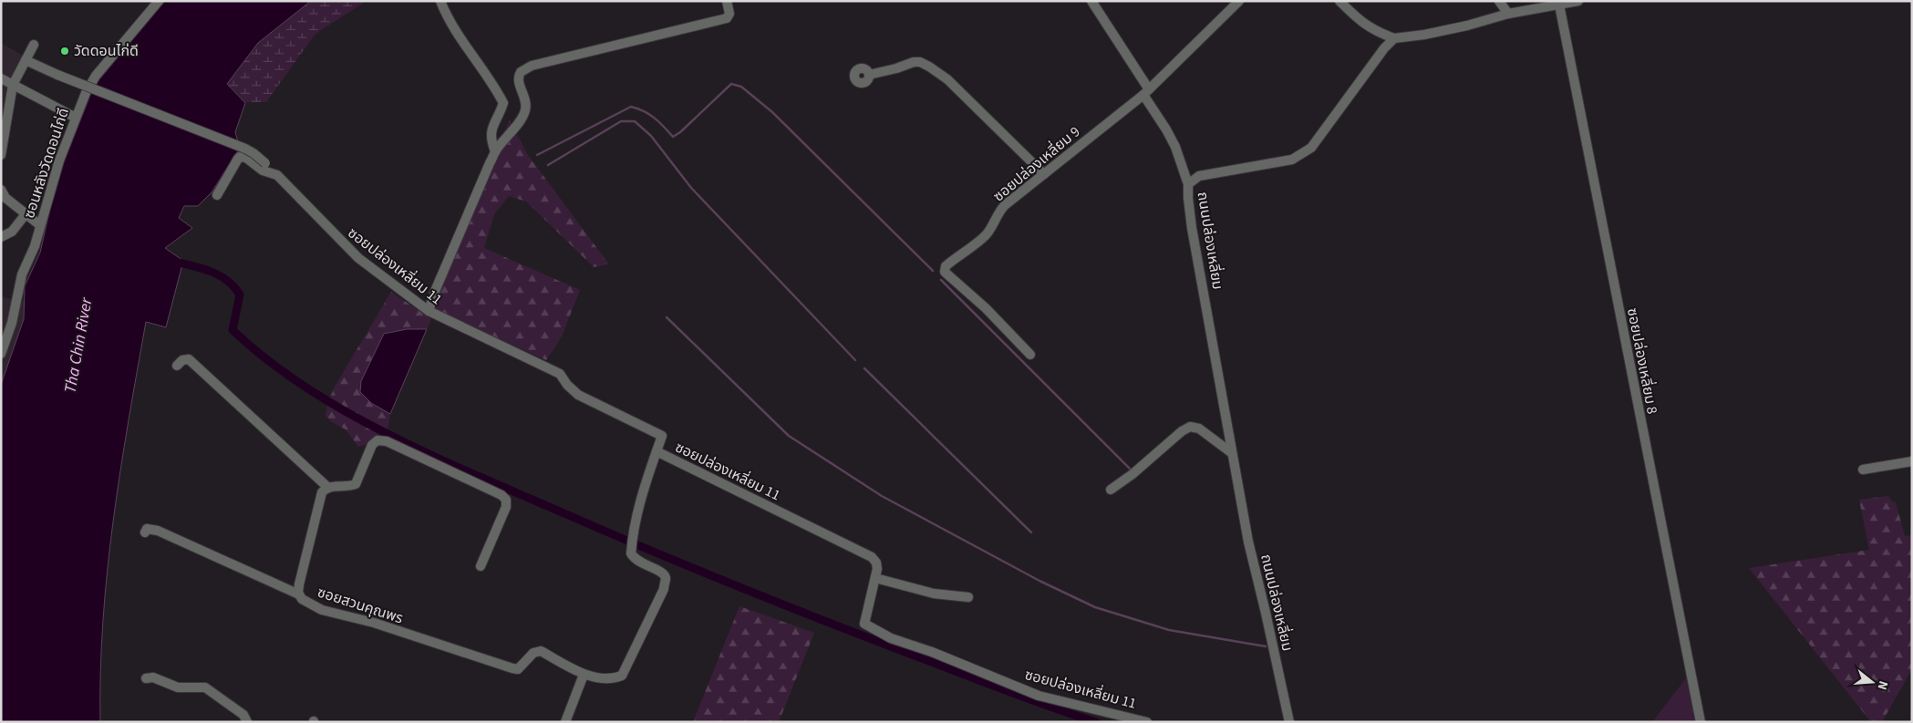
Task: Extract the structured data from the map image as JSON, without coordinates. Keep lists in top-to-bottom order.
{
  "streets": {
    "street": [
      "ซอนหลังวัดดอนไก่ดี",
      "ซอยปล่องเหลี่ยม 9",
      "ถนนปล่องเหลี่ยม",
      "ซอยปล่องเหลี่ยม 11",
      "ซอยปล่องเหลี่ยม 8",
      "ซอยสวนคุณพร"
    ]
  },
  "crossings": [
    ["ซอยปล่องเหลี่ยม 11", "ซอยสวนคุณพร"]
  ],
  "water": ["Tha Chin River"],
  "places": ["วัดดอนไก่ดี"],
  "north": "right"
}
